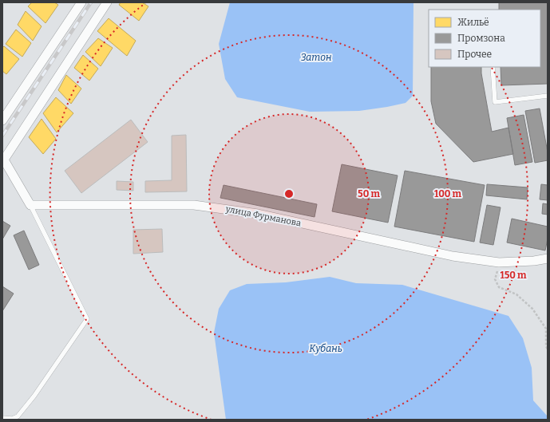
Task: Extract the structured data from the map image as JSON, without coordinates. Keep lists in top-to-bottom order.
{
  "streets": {
    "street": ["улица Фурманова"]
  },
  "water": ["Затон", "Кубань"],
  "legend": ["Жильё", "Промзона", "Прочее"],
  "rings": ["50 m", "100 m", "150 m"]
}
